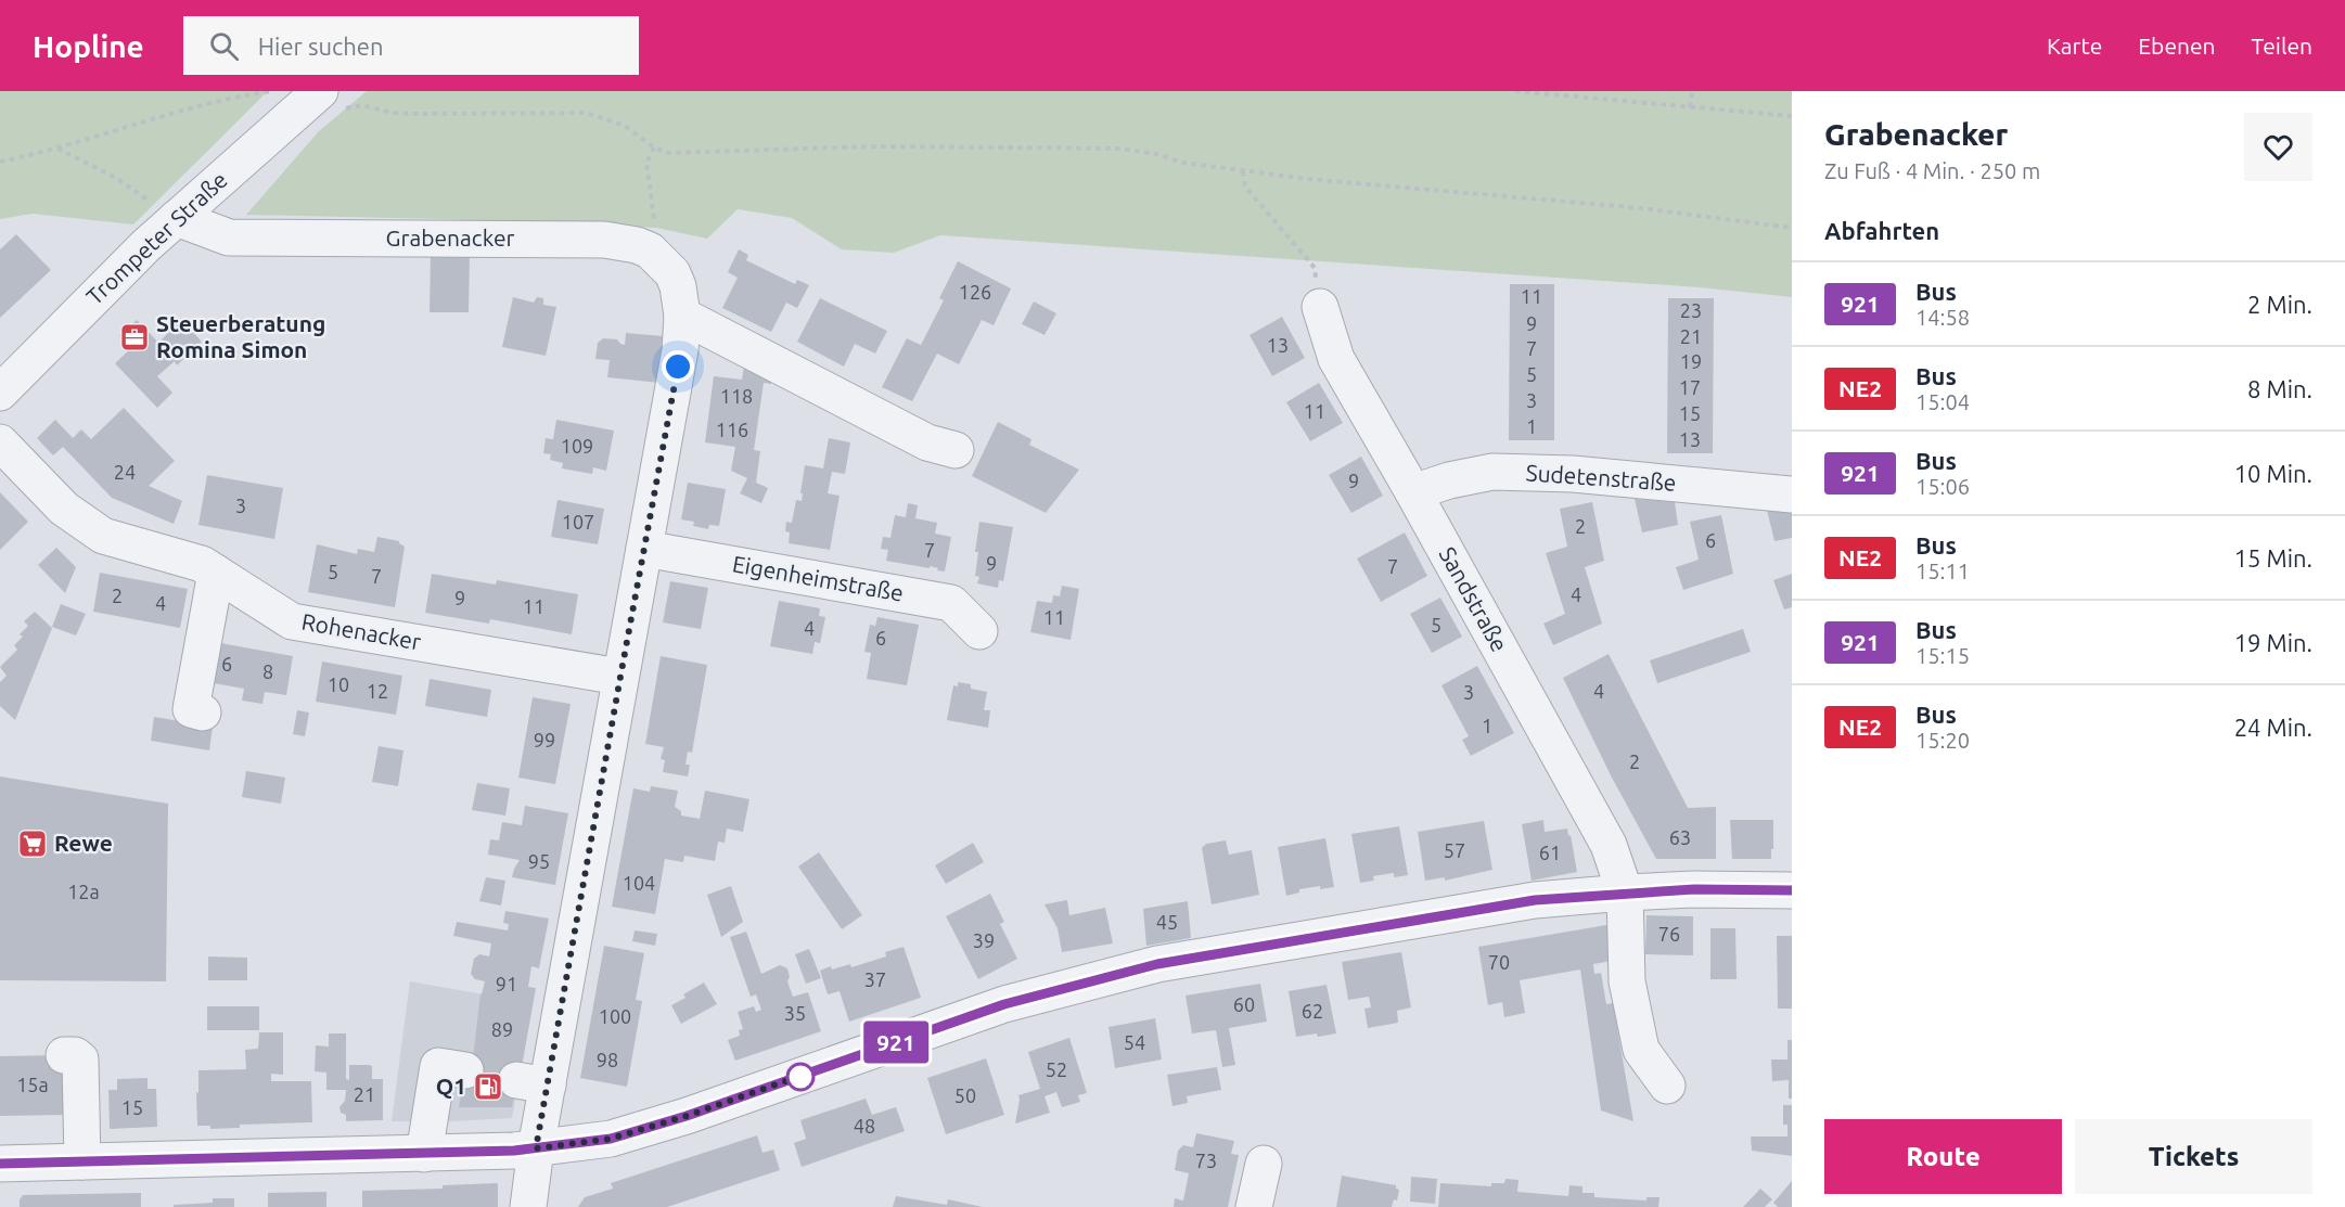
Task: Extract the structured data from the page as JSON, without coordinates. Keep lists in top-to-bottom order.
{
  "streets": {
    "street": [
      "Trompeter Straße",
      "Grabenacker",
      "Sudetenstraße",
      "Eigenheimstraße",
      "Sandstraße",
      "Rohenacker"
    ]
  },
  "crossings": [
    ["Trompeter Straße", "Grabenacker"],
    ["Sudetenstraße", "Sandstraße"]
  ],
  "places": {
    "office": ["Steuerberatung Romina Simon"],
    "supermarket": ["Rewe"],
    "fuel station": ["Q1"]
  },
  "lines": ["bus line 921"],
  "house_numbers": [
    "126",
    "11",
    "23",
    "9",
    "21",
    "13",
    "7",
    "19",
    "5",
    "17",
    "118",
    "3",
    "11",
    "15",
    "1",
    "116",
    "13",
    "109",
    "24",
    "9",
    "3",
    "107",
    "2",
    "6",
    "7",
    "9",
    "7",
    "5",
    "7",
    "4",
    "2",
    "9",
    "4",
    "11",
    "11",
    "5",
    "4",
    "6",
    "6",
    "8",
    "10",
    "12",
    "4",
    "3",
    "1",
    "99",
    "2",
    "63",
    "57",
    "61",
    "95",
    "104",
    "12a",
    "45",
    "76",
    "39",
    "70",
    "37",
    "91",
    "60",
    "62",
    "35",
    "100",
    "89",
    "54",
    "98",
    "52",
    "15a",
    "21",
    "50",
    "15",
    "48",
    "73"
  ],
  "page": {
    "header": "Hopline",
    "search": "Hier suchen",
    "nav": ["Karte", "Ebenen", "Teilen"],
    "on_map": "921",
    "heading": [
      ["Grabenacker", "Zu Fuß · 4 Min. · 250 m"],
      "Abfahrten"
    ],
    "list": [
      {
        "mark": "921",
        "name": "Bus",
        "note": "14:58",
        "value": "2 Min."
      },
      {
        "mark": "NE2",
        "name": "Bus",
        "note": "15:04",
        "value": "8 Min."
      },
      {
        "mark": "921",
        "name": "Bus",
        "note": "15:06",
        "value": "10 Min."
      },
      {
        "mark": "NE2",
        "name": "Bus",
        "note": "15:11",
        "value": "15 Min."
      },
      {
        "mark": "921",
        "name": "Bus",
        "note": "15:15",
        "value": "19 Min."
      },
      {
        "mark": "NE2",
        "name": "Bus",
        "note": "15:20",
        "value": "24 Min."
      }
    ],
    "buttons": ["Route", "Tickets"]
  }
}
